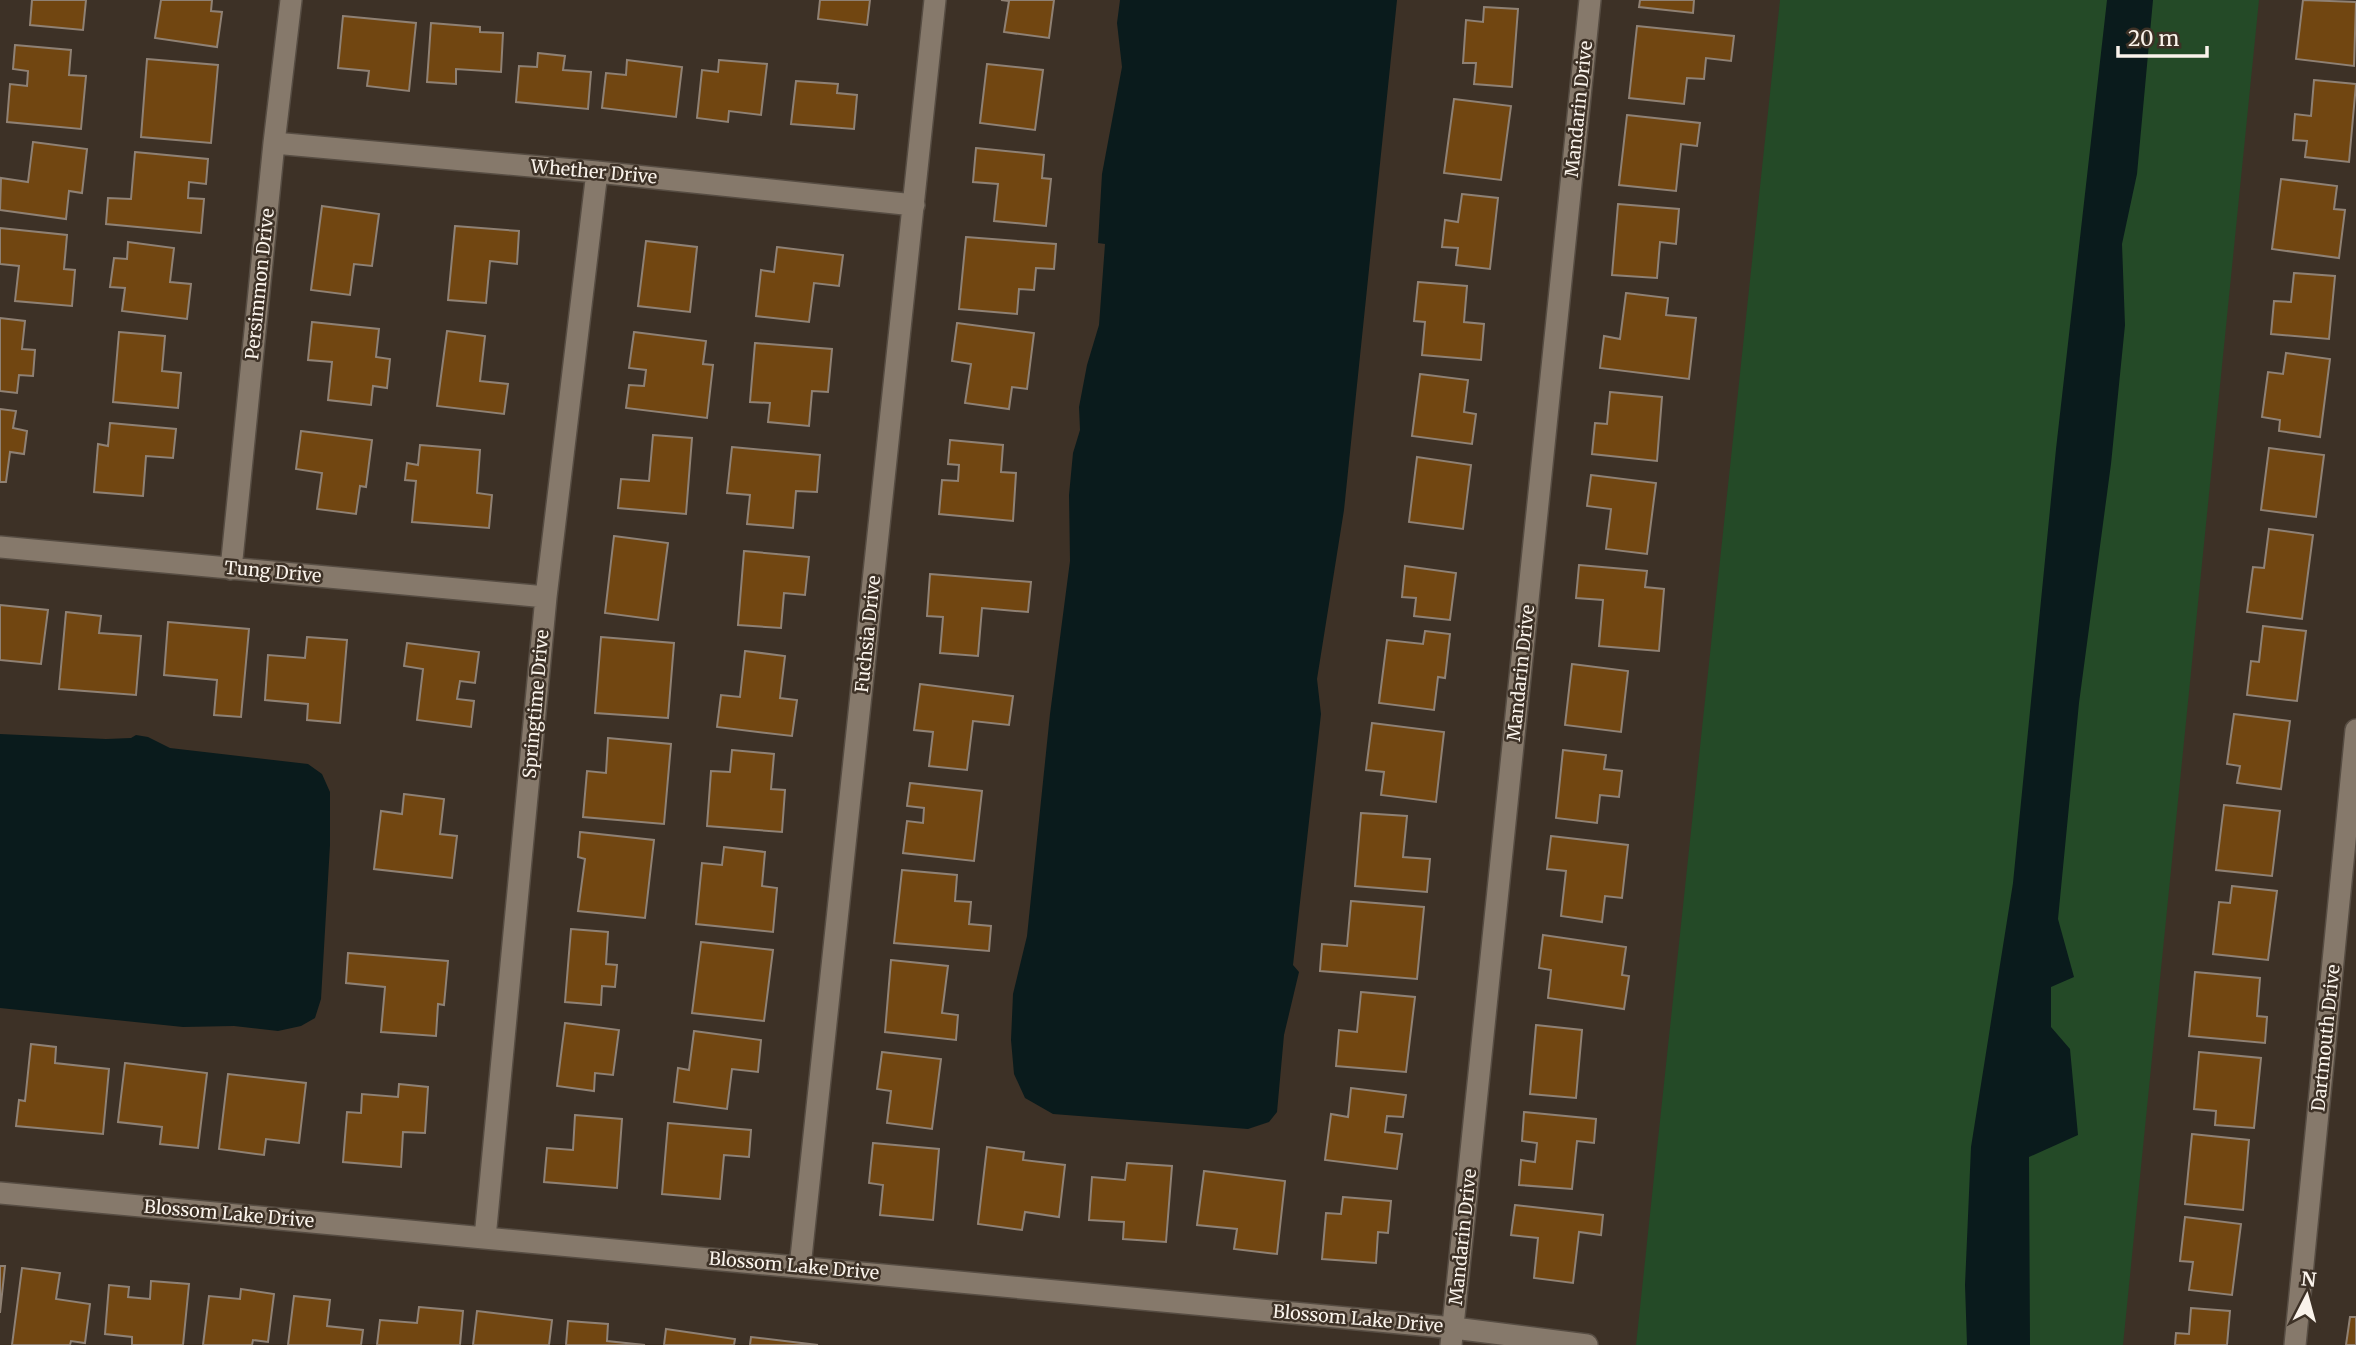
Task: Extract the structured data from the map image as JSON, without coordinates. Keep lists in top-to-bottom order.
{
  "streets": {
    "street": [
      "Mandarin Drive",
      "Whether Drive",
      "Persimmon Drive",
      "Tung Drive",
      "Fuchsia Drive",
      "Springtime Drive",
      "Dartmouth Drive",
      "Blossom Lake Drive"
    ]
  },
  "crossings": [
    ["Mandarin Drive", "Blossom Lake Drive"],
    ["Whether Drive", "Persimmon Drive"],
    ["Whether Drive", "Fuchsia Drive"],
    ["Whether Drive", "Springtime Drive"],
    ["Persimmon Drive", "Tung Drive"],
    ["Tung Drive", "Springtime Drive"],
    ["Fuchsia Drive", "Blossom Lake Drive"],
    ["Springtime Drive", "Blossom Lake Drive"]
  ],
  "scale_bar": "20 m",
  "north": "top"
}
